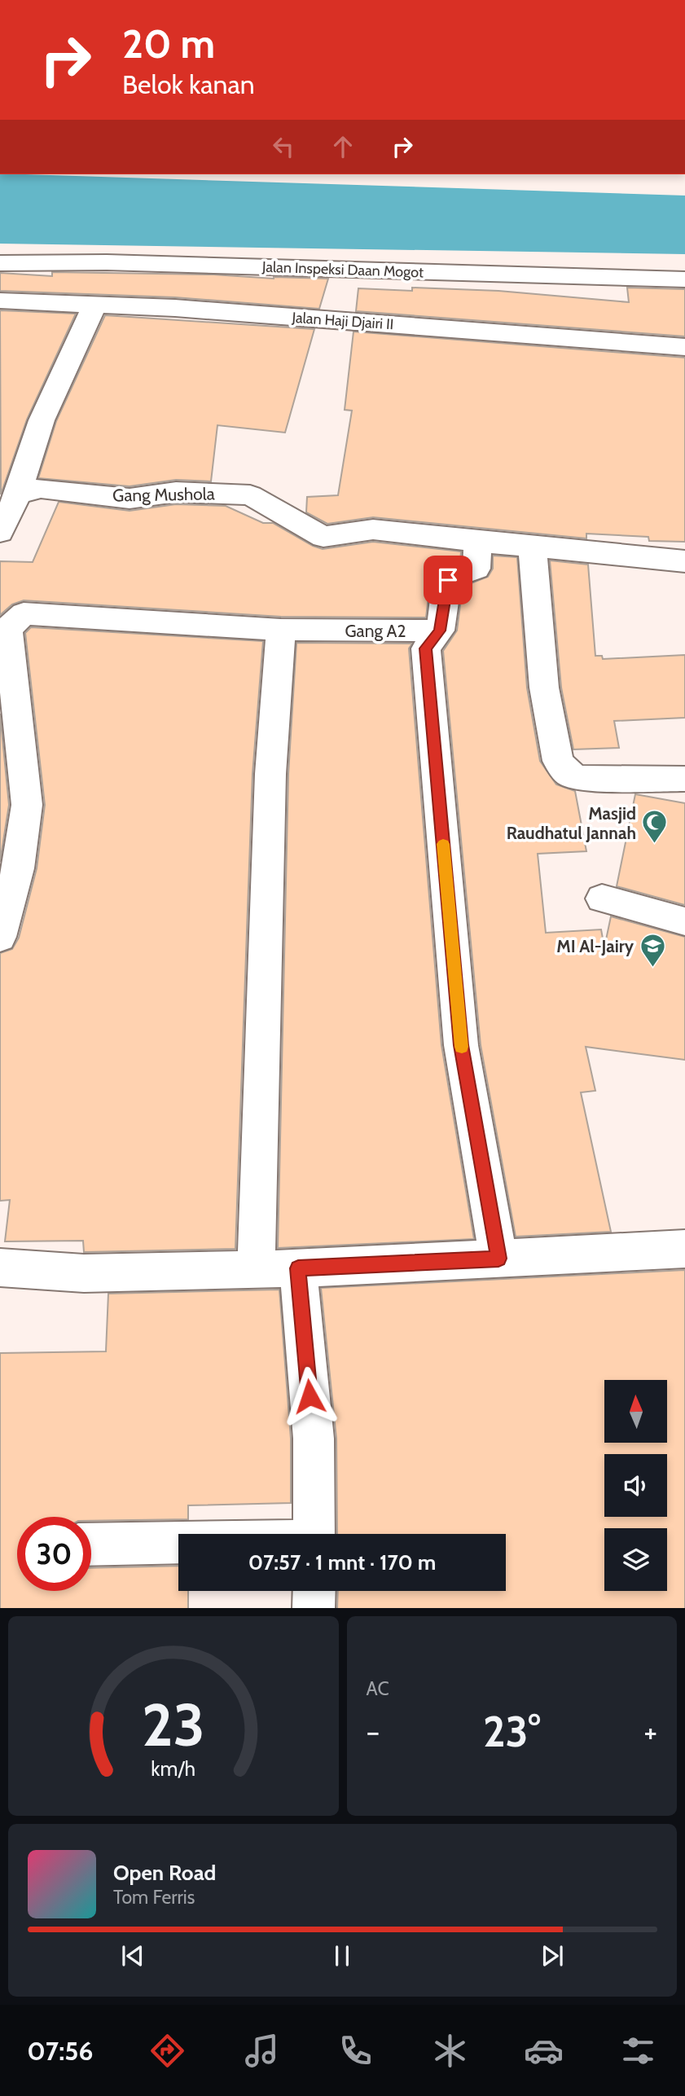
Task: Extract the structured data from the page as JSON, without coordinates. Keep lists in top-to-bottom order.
{
  "streets": {
    "street": [
      "Jalan Inspeksi Daan Mogot",
      "Jalan Haji Djairi II",
      "Gang Mushola",
      "Gang A2"
    ]
  },
  "places": {
    "mosque": ["Masjid Raudhatul Jannah"],
    "school or university": ["MI Al-Jairy"]
  },
  "north": "top",
  "page": {
    "turn": ["20 m", "Belok kanan"],
    "limit": "30",
    "trip": "07:57 · 1 mnt · 170 m",
    "tile": "AC",
    "heat": ["−", "23°", "+"],
    "song": ["Open Road", "Tom Ferris"],
    "tabs": "07:56",
    "gauge": ["23", "km/h"]
  }
}
